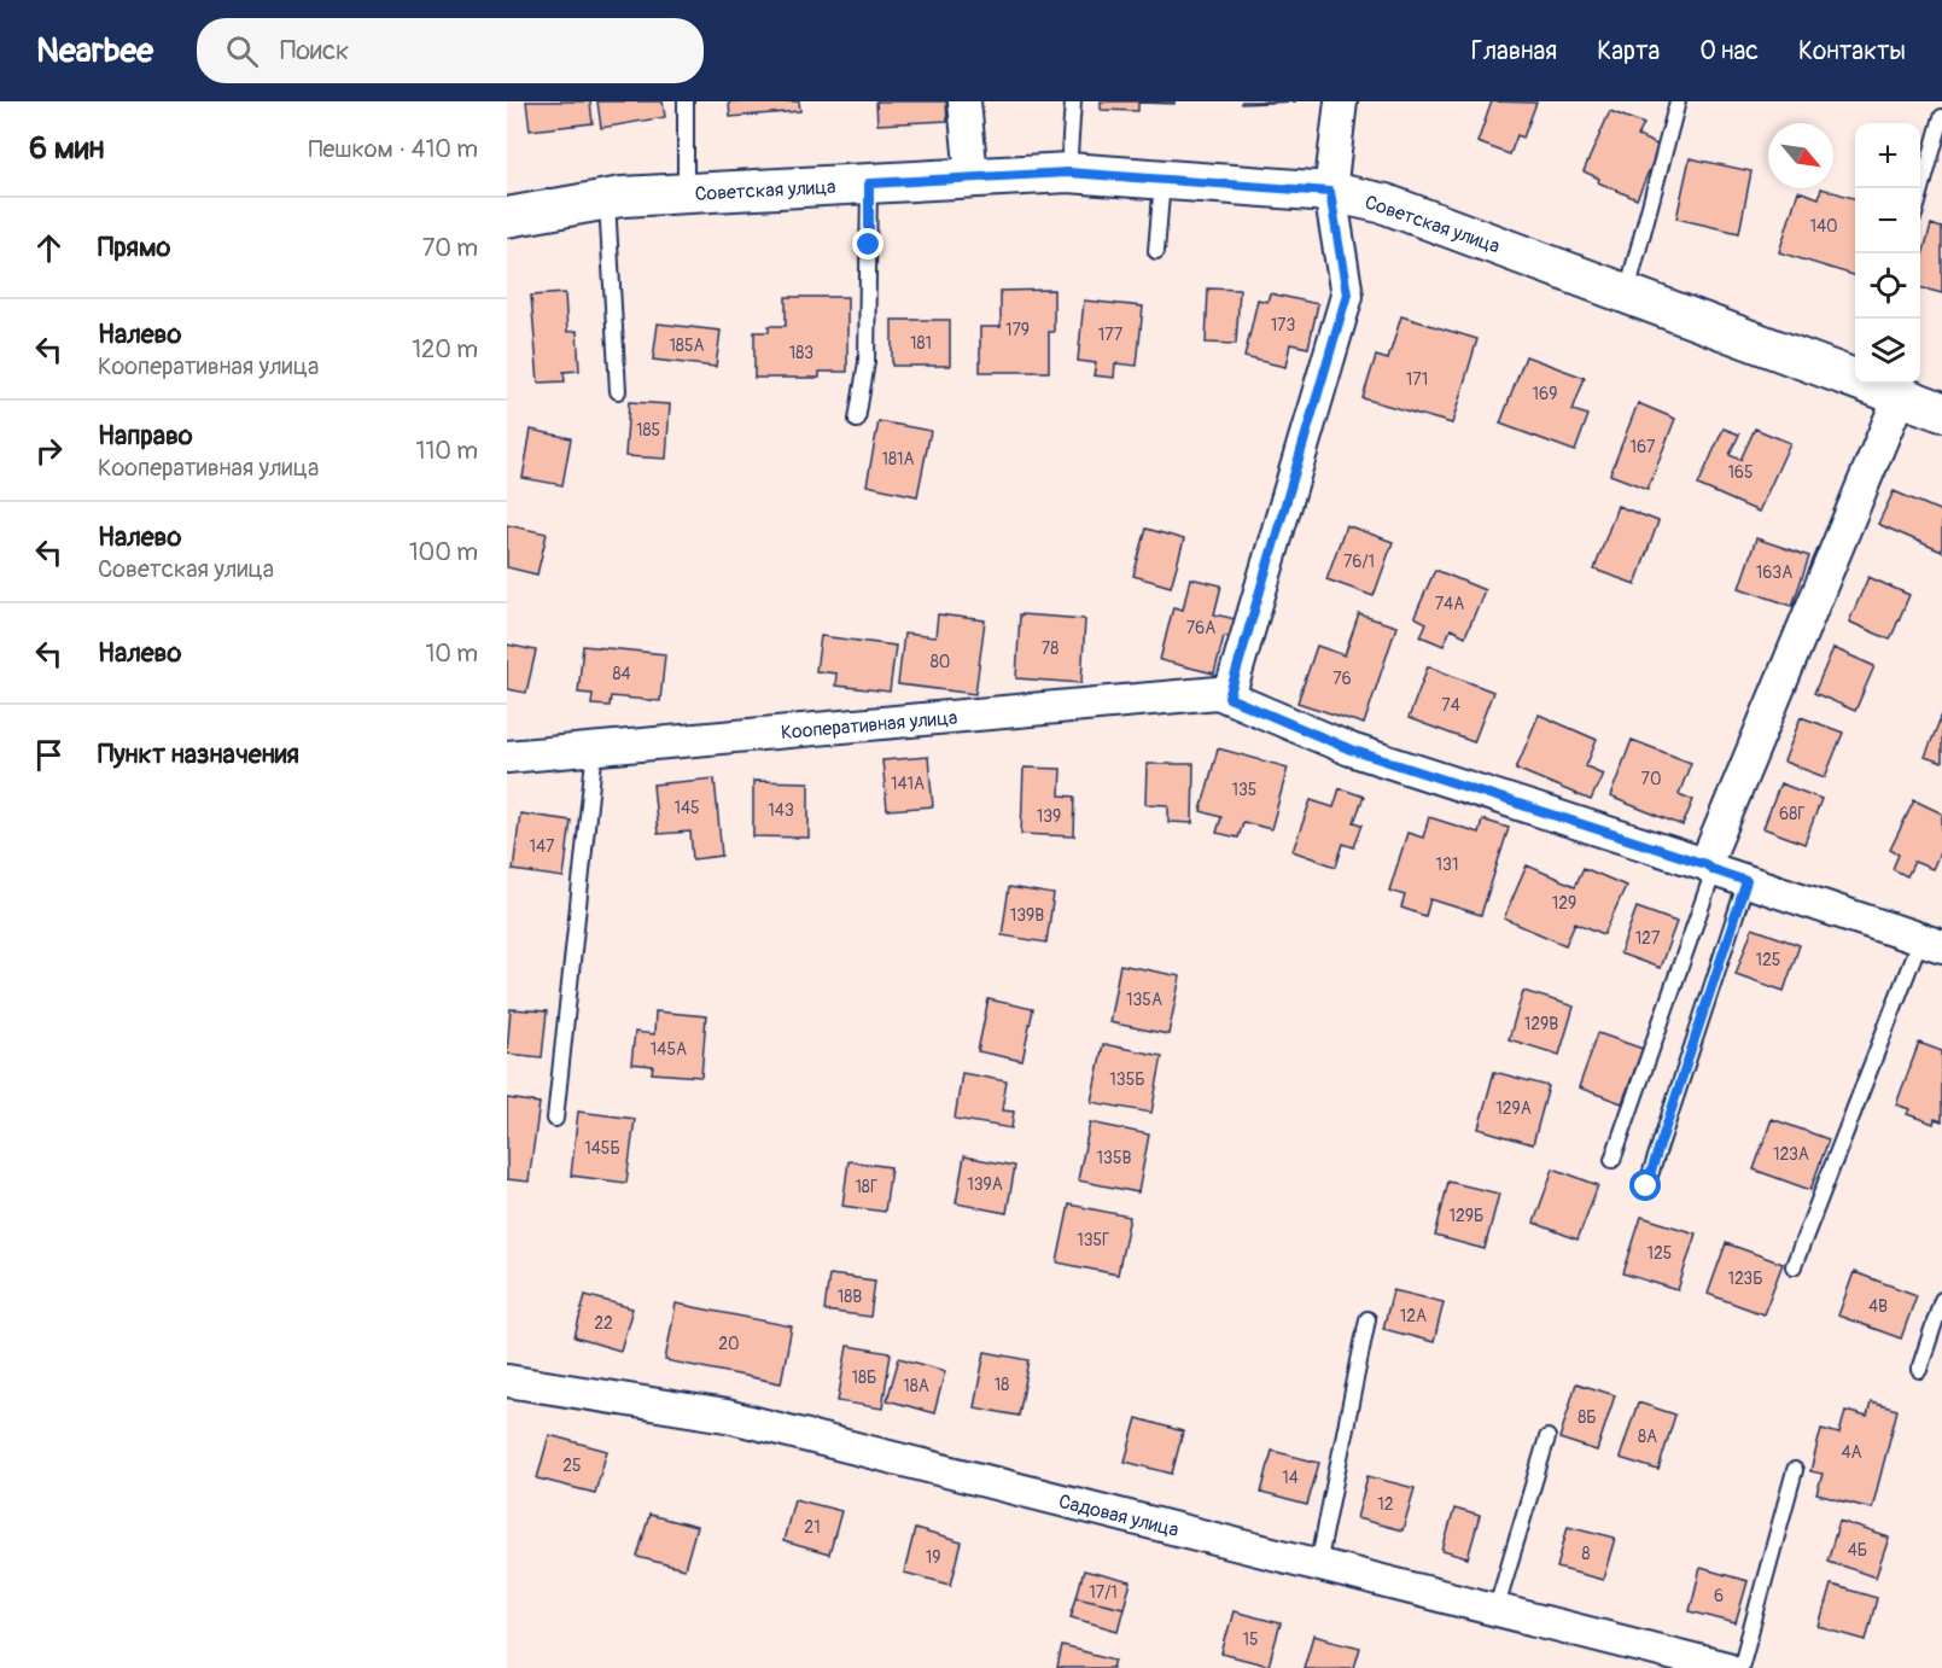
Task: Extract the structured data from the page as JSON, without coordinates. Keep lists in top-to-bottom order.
{
  "streets": {
    "street": ["Советская улица", "Кооперативная улица", "Садовая улица"]
  },
  "house_numbers": [
    "140",
    "173",
    "179",
    "177",
    "181",
    "185А",
    "183",
    "171",
    "169",
    "185",
    "167",
    "181А",
    "165",
    "76/1",
    "163А",
    "74А",
    "76А",
    "78",
    "80",
    "84",
    "76",
    "74",
    "70",
    "141А",
    "135",
    "145",
    "143",
    "68Г",
    "139",
    "147",
    "131",
    "129",
    "139В",
    "127",
    "125",
    "135А",
    "129В",
    "145А",
    "135Б",
    "129А",
    "145Б",
    "123А",
    "135В",
    "139А",
    "18Г",
    "129Б",
    "135Г",
    "125",
    "123Б",
    "18В",
    "4В",
    "12А",
    "22",
    "20",
    "18Б",
    "18",
    "18А",
    "8Б",
    "8А",
    "4А",
    "25",
    "14",
    "12",
    "21",
    "4Б",
    "8",
    "19",
    "17/1",
    "6",
    "15"
  ],
  "north": "bottom right",
  "page": {
    "header": "Nearbee",
    "search": "Поиск",
    "nav": [
      "Главная",
      "Карта",
      "О нас",
      "Контакты"
    ],
    "heading": ["6 мин", "Пешком · 410 m"],
    "map_buttons": ["+", "−"],
    "list": [
      ["Прямо", "70 m"],
      ["Налево", "Кооперативная улица", "120 m"],
      ["Направо", "Кооперативная улица", "110 m"],
      ["Налево", "Советская улица", "100 m"],
      ["Налево", "10 m"],
      "Пункт назначения"
    ]
  }
}
